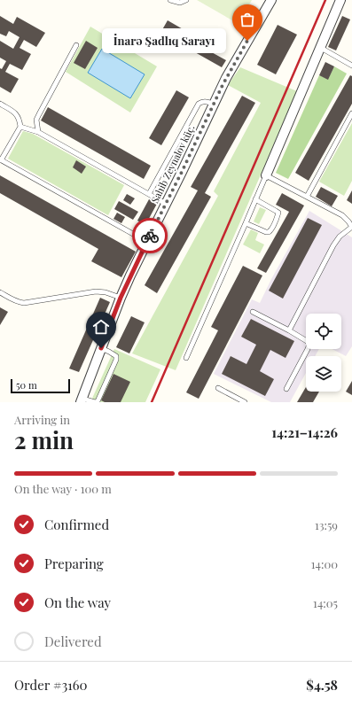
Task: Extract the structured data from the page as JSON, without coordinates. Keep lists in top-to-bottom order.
{
  "streets": {
    "street": ["Sahib Zeynalov küç."]
  },
  "places": ["İnarə Şadlıq Sarayı"],
  "scale_bar": "50 m",
  "page": {
    "bubble": "İnarə Şadlıq Sarayı",
    "scale": "50 m",
    "heading": ["2 min", "Arriving in", "14:21–14:26"],
    "panel": ["Order #3160", "$4.58"],
    "bar": "On the way · 100 m",
    "list": [
      ["Confirmed", "13:59"],
      ["Preparing", "14:00"],
      ["On the way", "14:05"],
      "Delivered"
    ]
  }
}
